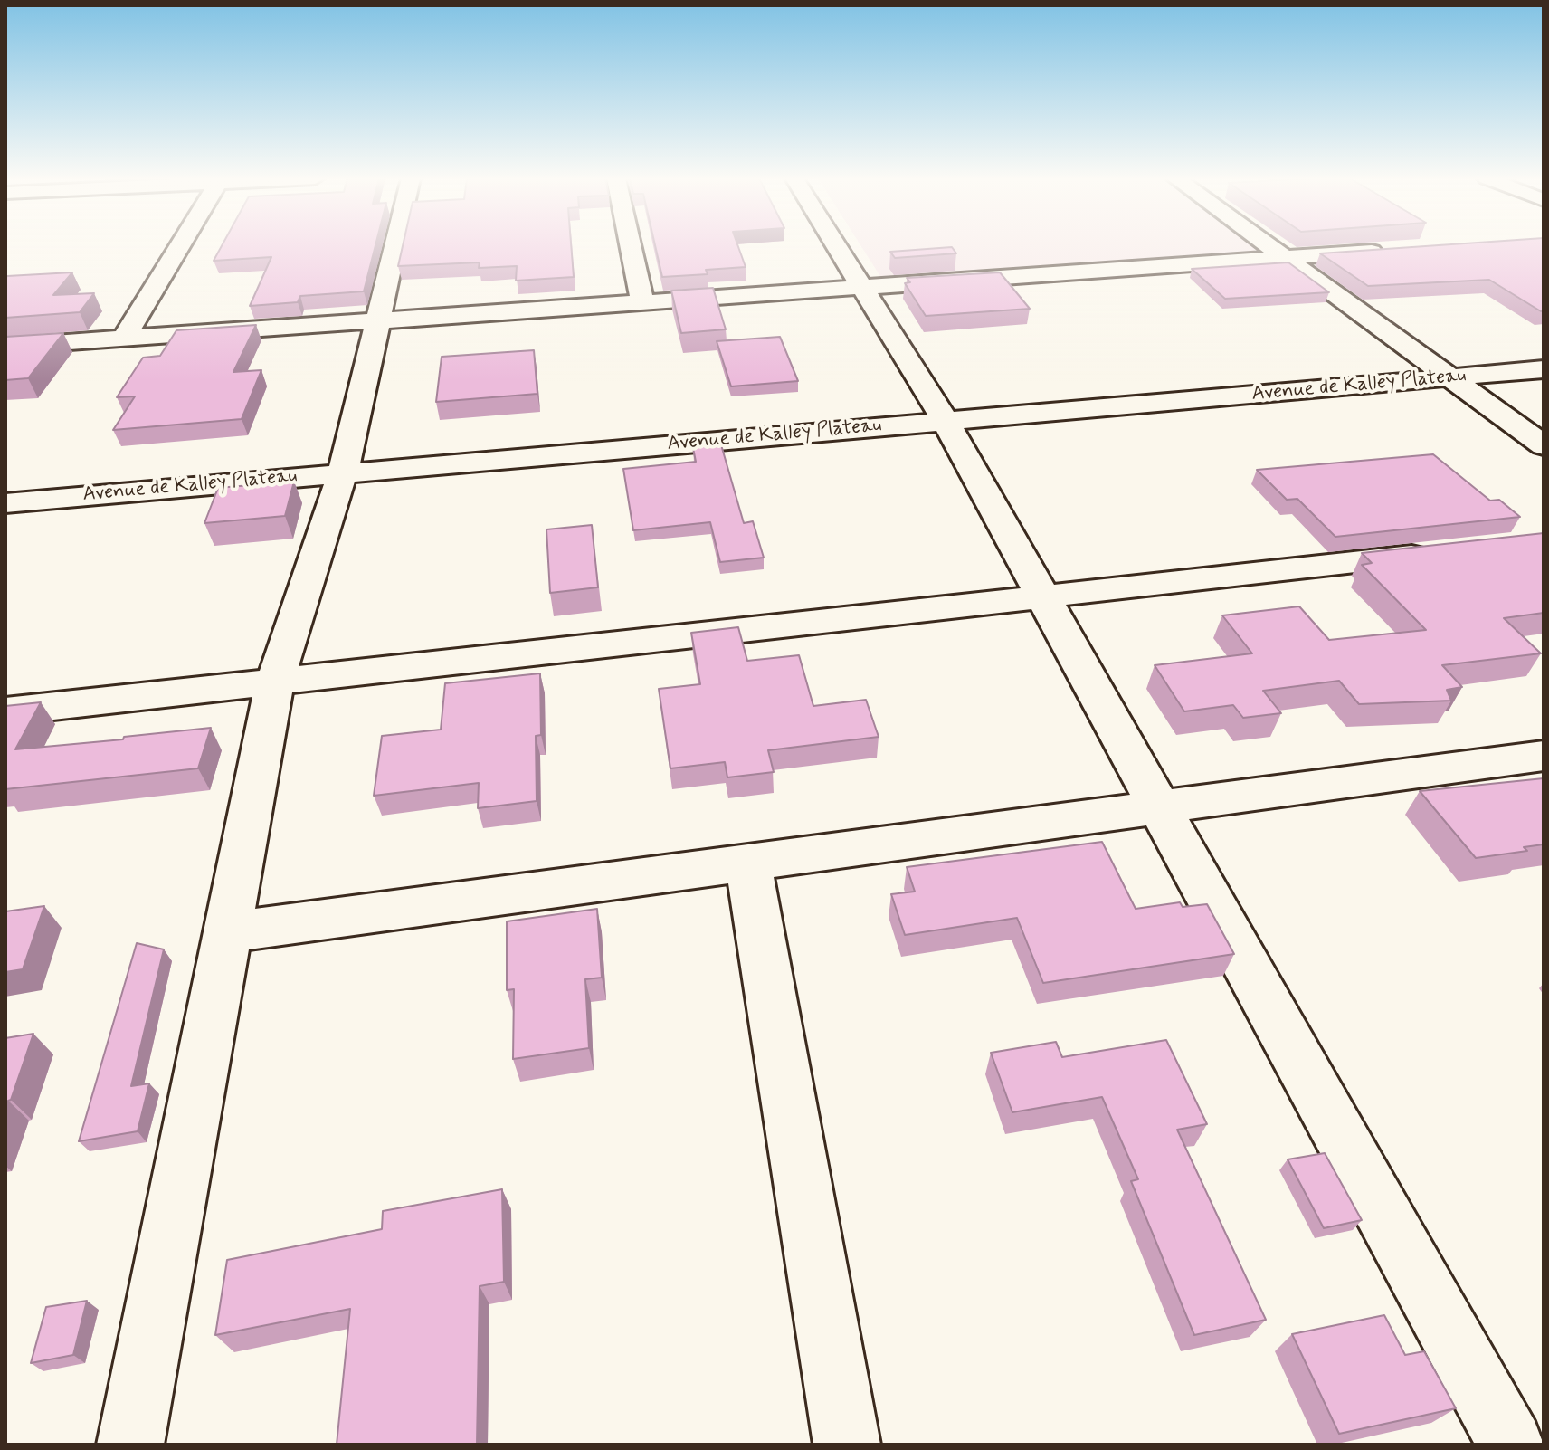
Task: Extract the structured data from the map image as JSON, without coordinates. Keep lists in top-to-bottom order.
{
  "streets": {
    "street": ["Avenue de Kalley Plateau"]
  }
}
